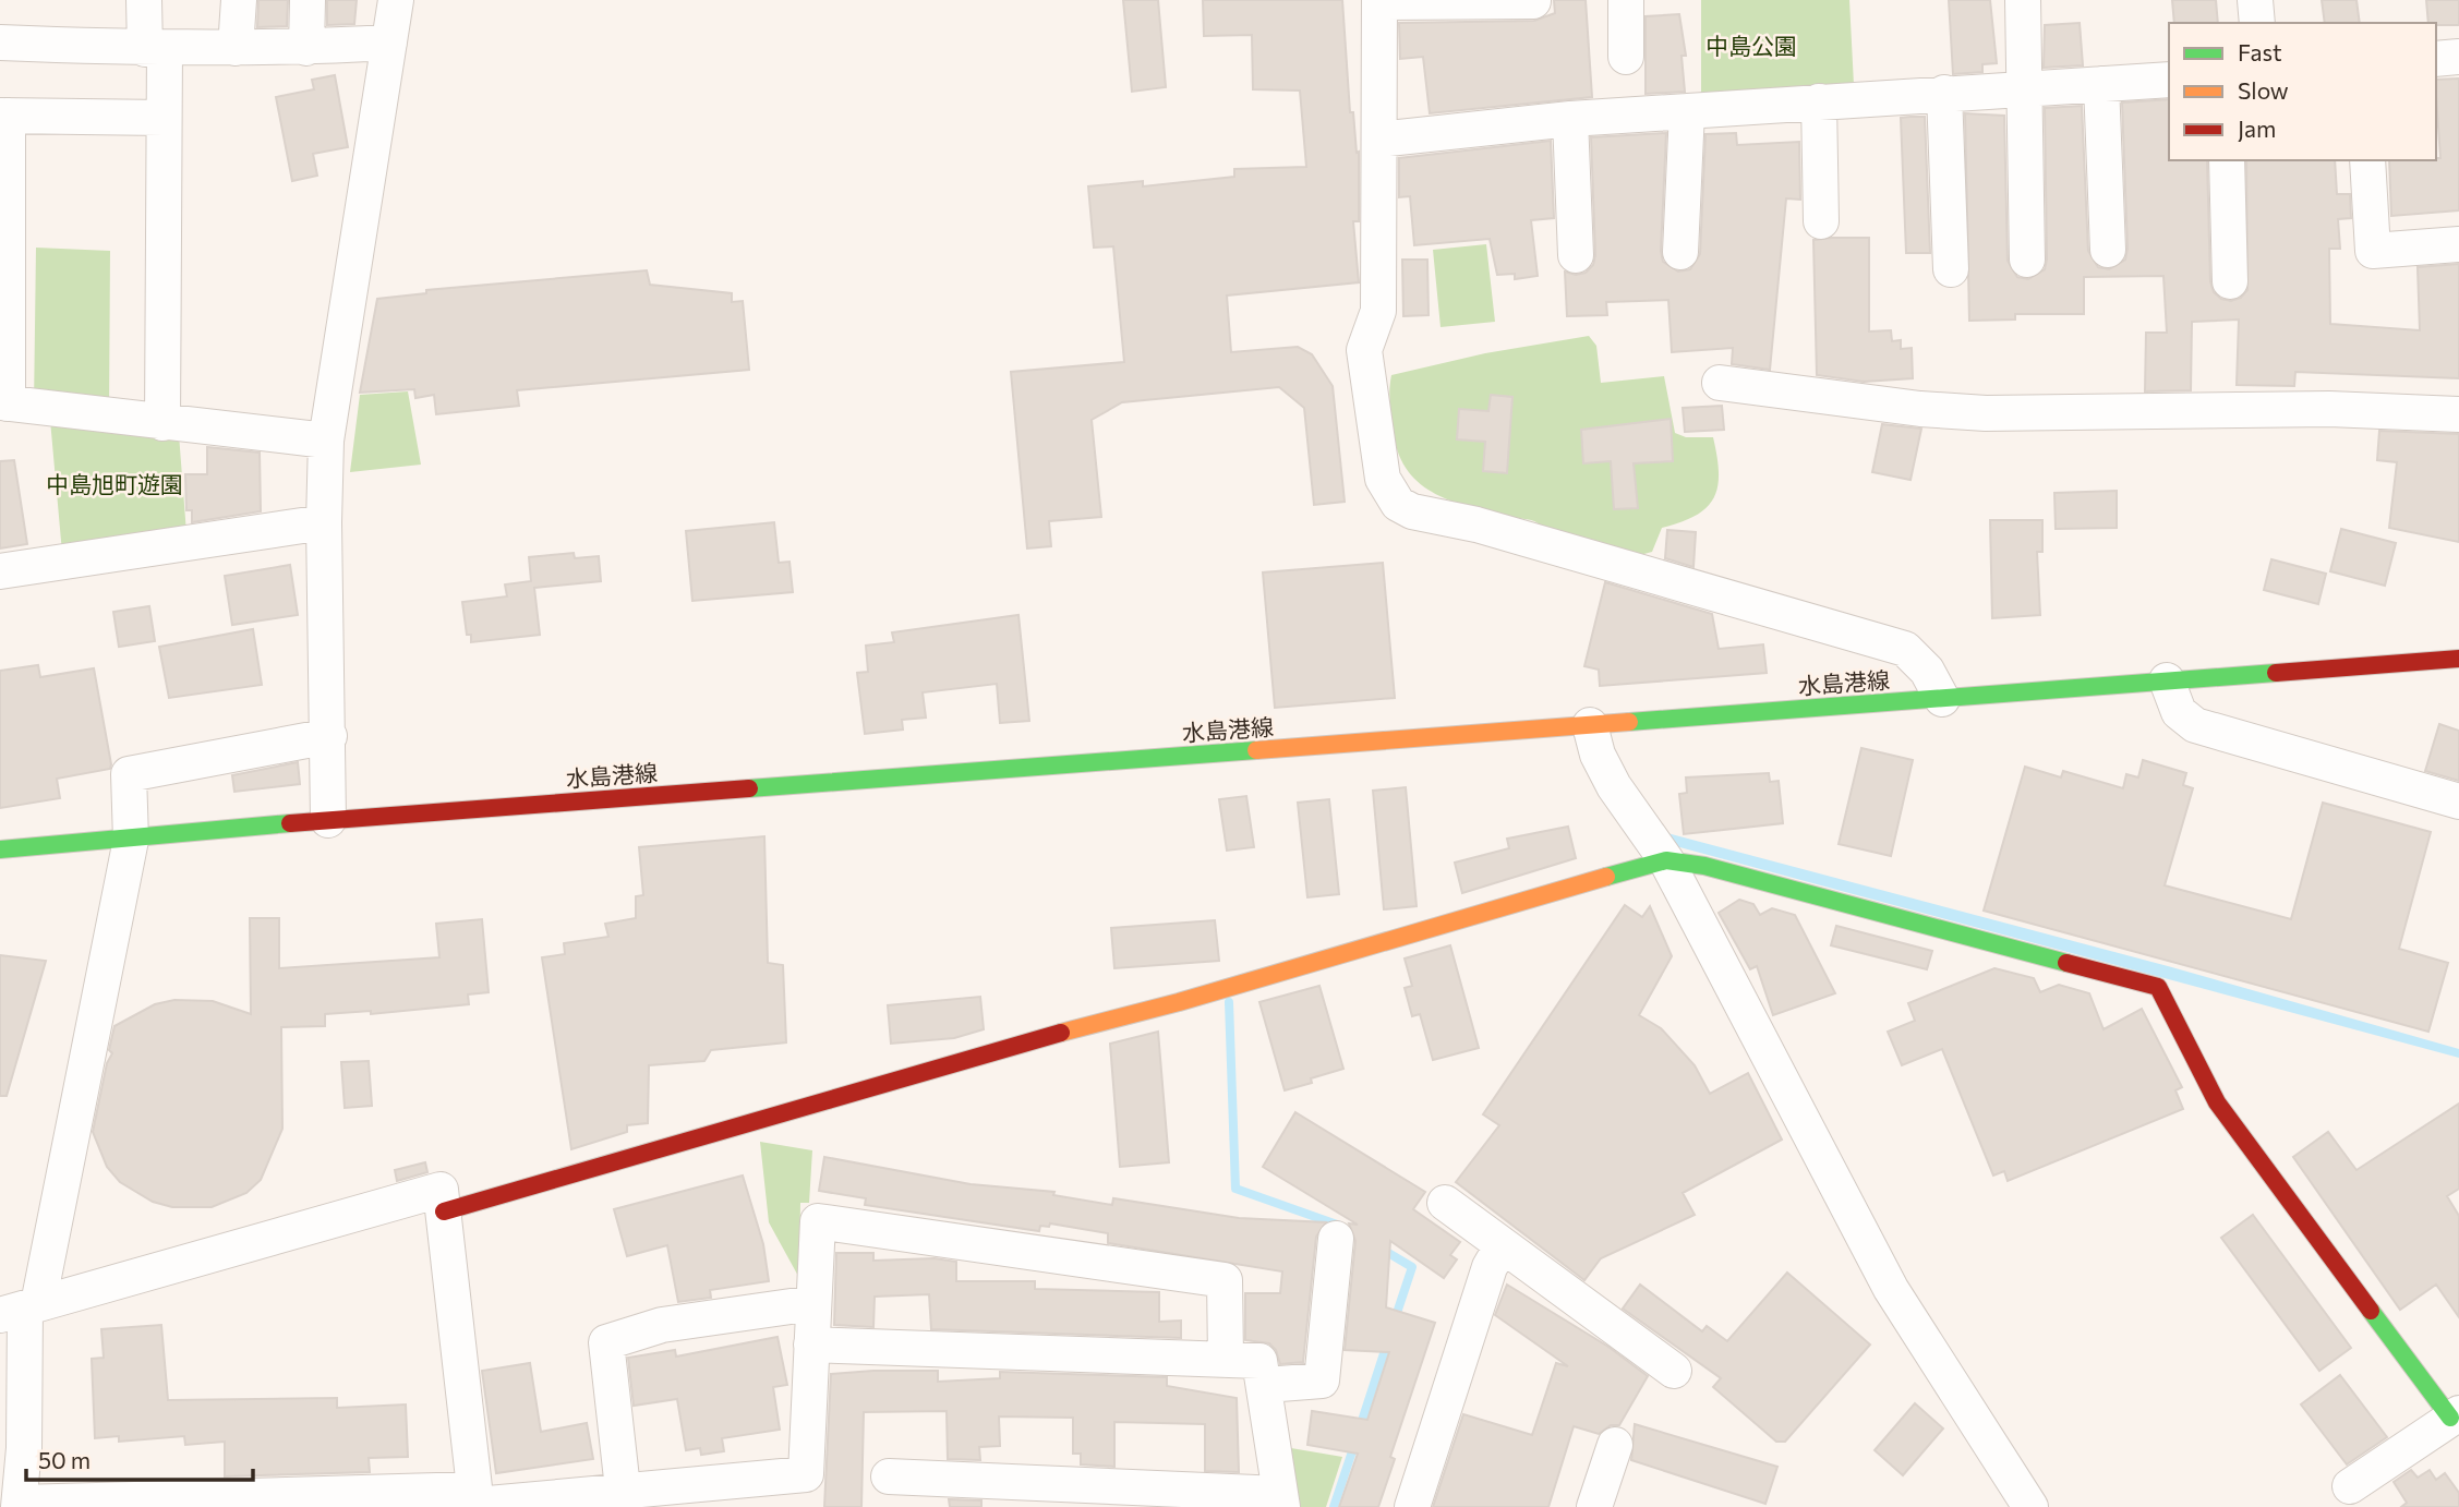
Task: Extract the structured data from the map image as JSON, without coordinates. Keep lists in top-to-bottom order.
{
  "streets": {
    "main road": ["水島港線"]
  },
  "parks": ["中島公園", "中島旭町遊園"],
  "legend": ["Fast", "Slow", "Jam"],
  "scale_bar": "50 m"
}
